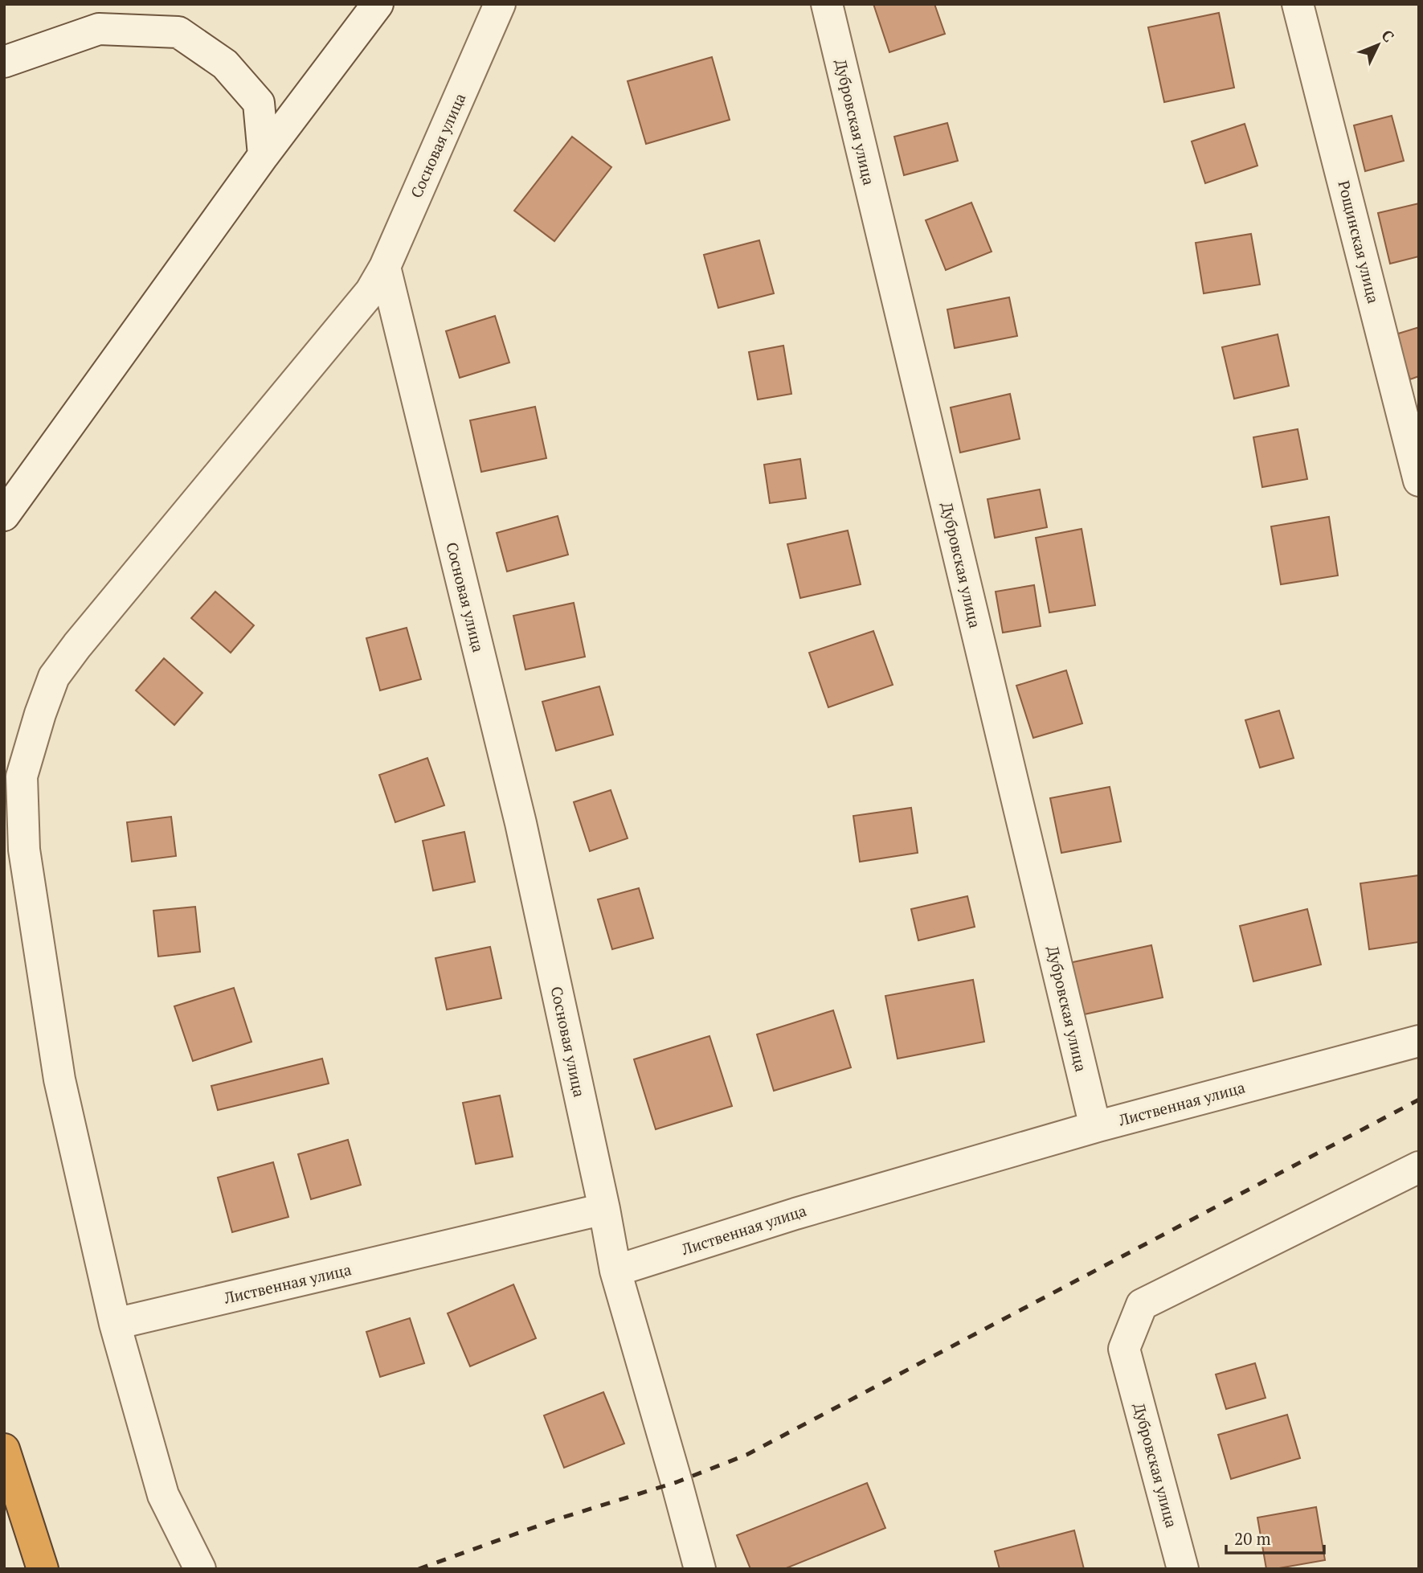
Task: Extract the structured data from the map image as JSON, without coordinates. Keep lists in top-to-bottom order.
{
  "streets": {
    "street": [
      "Дубровская улица",
      "Сосновая улица",
      "Рощинская улица",
      "Лиственная улица"
    ]
  },
  "crossings": [
    ["Дубровская улица", "Лиственная улица"],
    ["Сосновая улица", "Лиственная улица"]
  ],
  "scale_bar": "20 m",
  "north": "top right"
}
